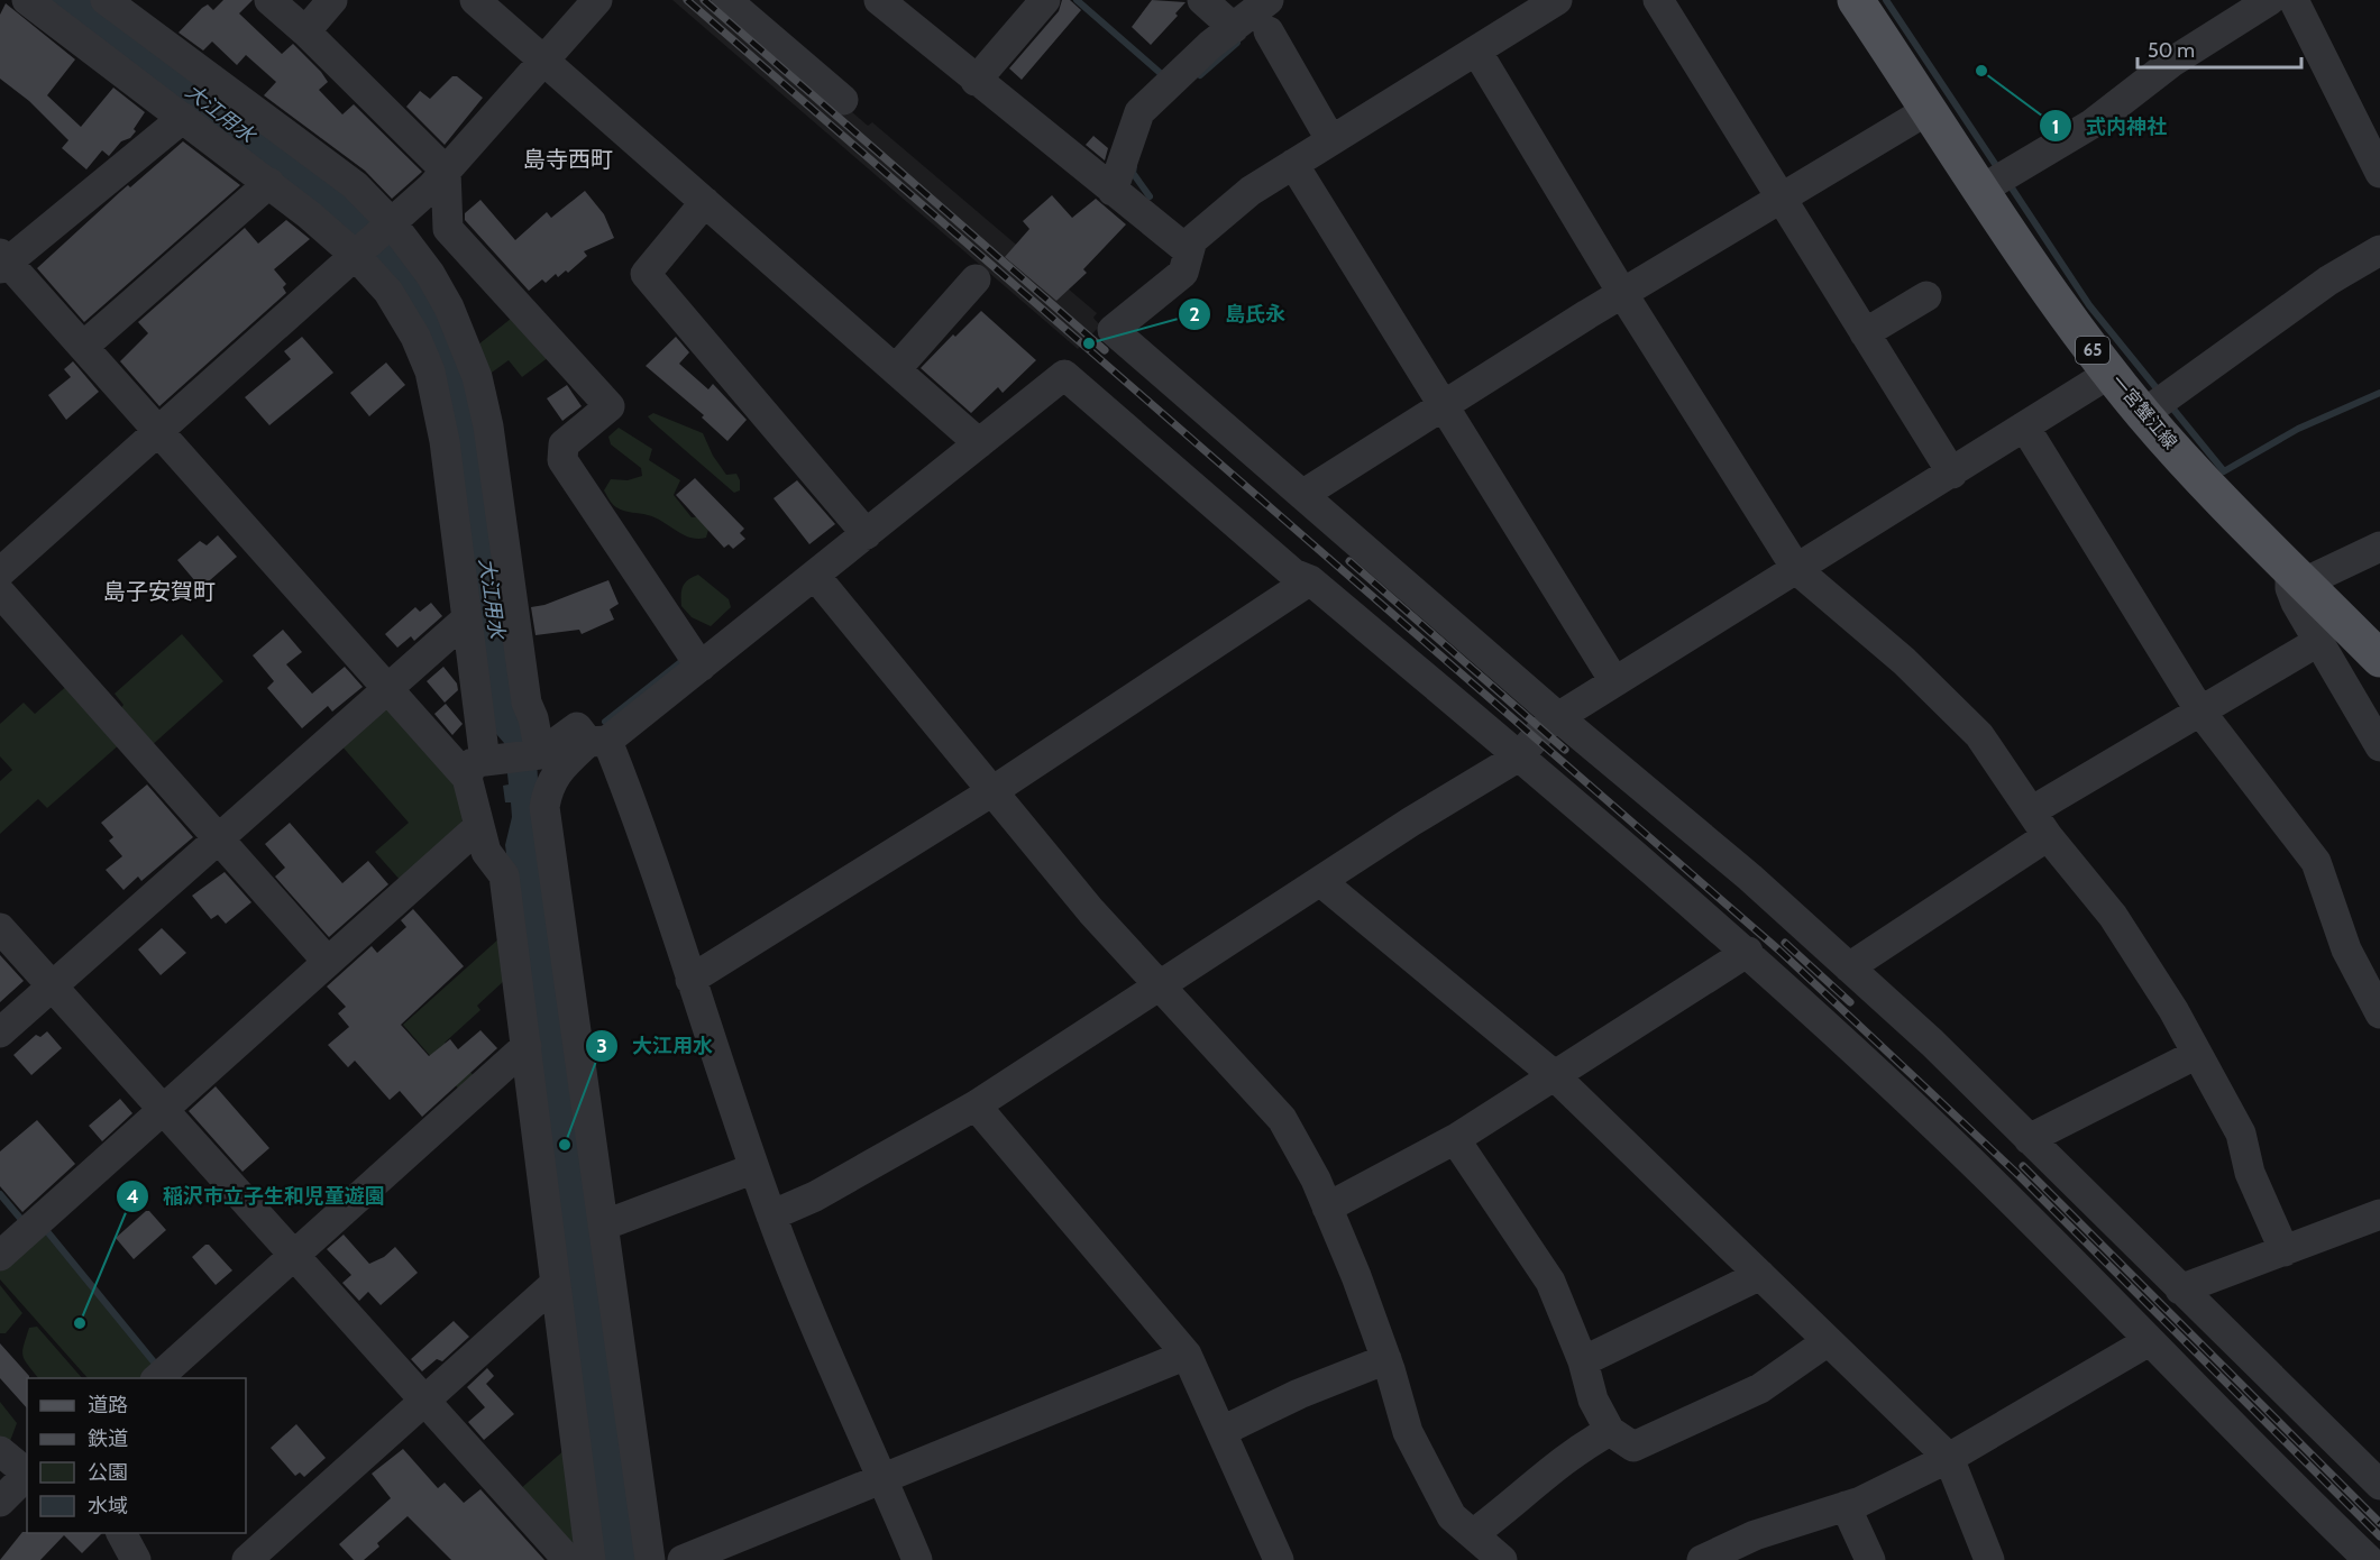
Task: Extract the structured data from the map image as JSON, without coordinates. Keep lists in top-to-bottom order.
{
  "streets": {
    "main road": ["65", "一宮蟹江線"]
  },
  "districts": ["島寺西町", "島子安賀町"],
  "water": ["大江用水"],
  "places": [
    "式内神社",
    "島氏永",
    "大江用水",
    "稲沢市立子生和児童遊園"
  ],
  "legend": [
    "道路",
    "鉄道",
    "公園",
    "水域"
  ],
  "scale_bar": "50 m"
}
